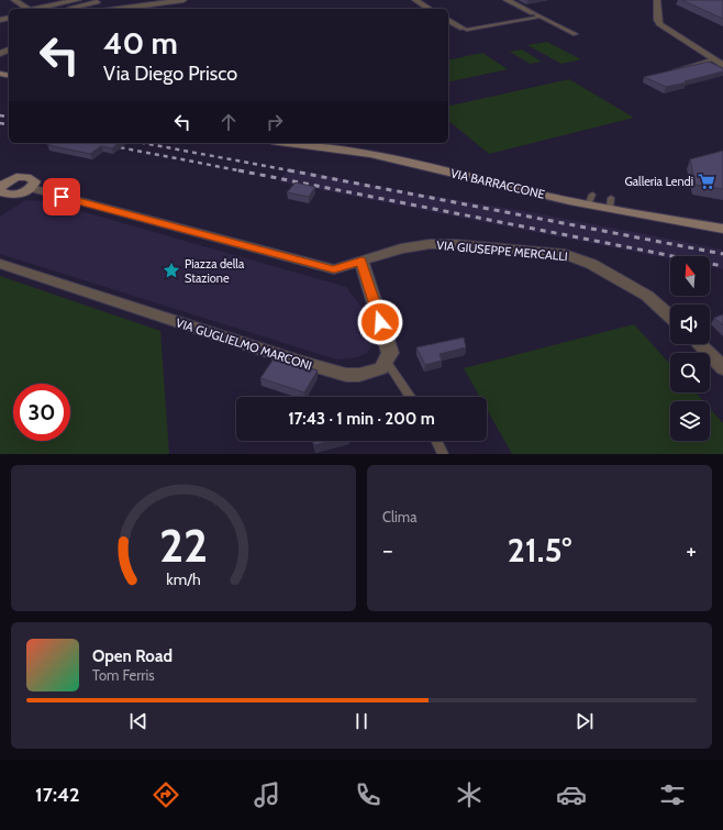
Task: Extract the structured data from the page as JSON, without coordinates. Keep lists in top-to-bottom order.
{
  "streets": {
    "street": ["VIA BARRACCONE", "VIA GIUSEPPE MERCALLI", "VIA GUGLIELMO MARCONI"]
  },
  "places": {
    "supermarket": ["Galleria Lendi"],
    "place": ["Piazza della Stazione"]
  },
  "north": "top",
  "page": {
    "turn": ["40 m", "Via Diego Prisco"],
    "limit": "30",
    "trip": "17:43 · 1 min · 200 m",
    "tile": "Clima",
    "heat": ["−", "21.5°", "+"],
    "song": ["Open Road", "Tom Ferris"],
    "tabs": "17:42",
    "gauge": ["22", "km/h"]
  }
}
